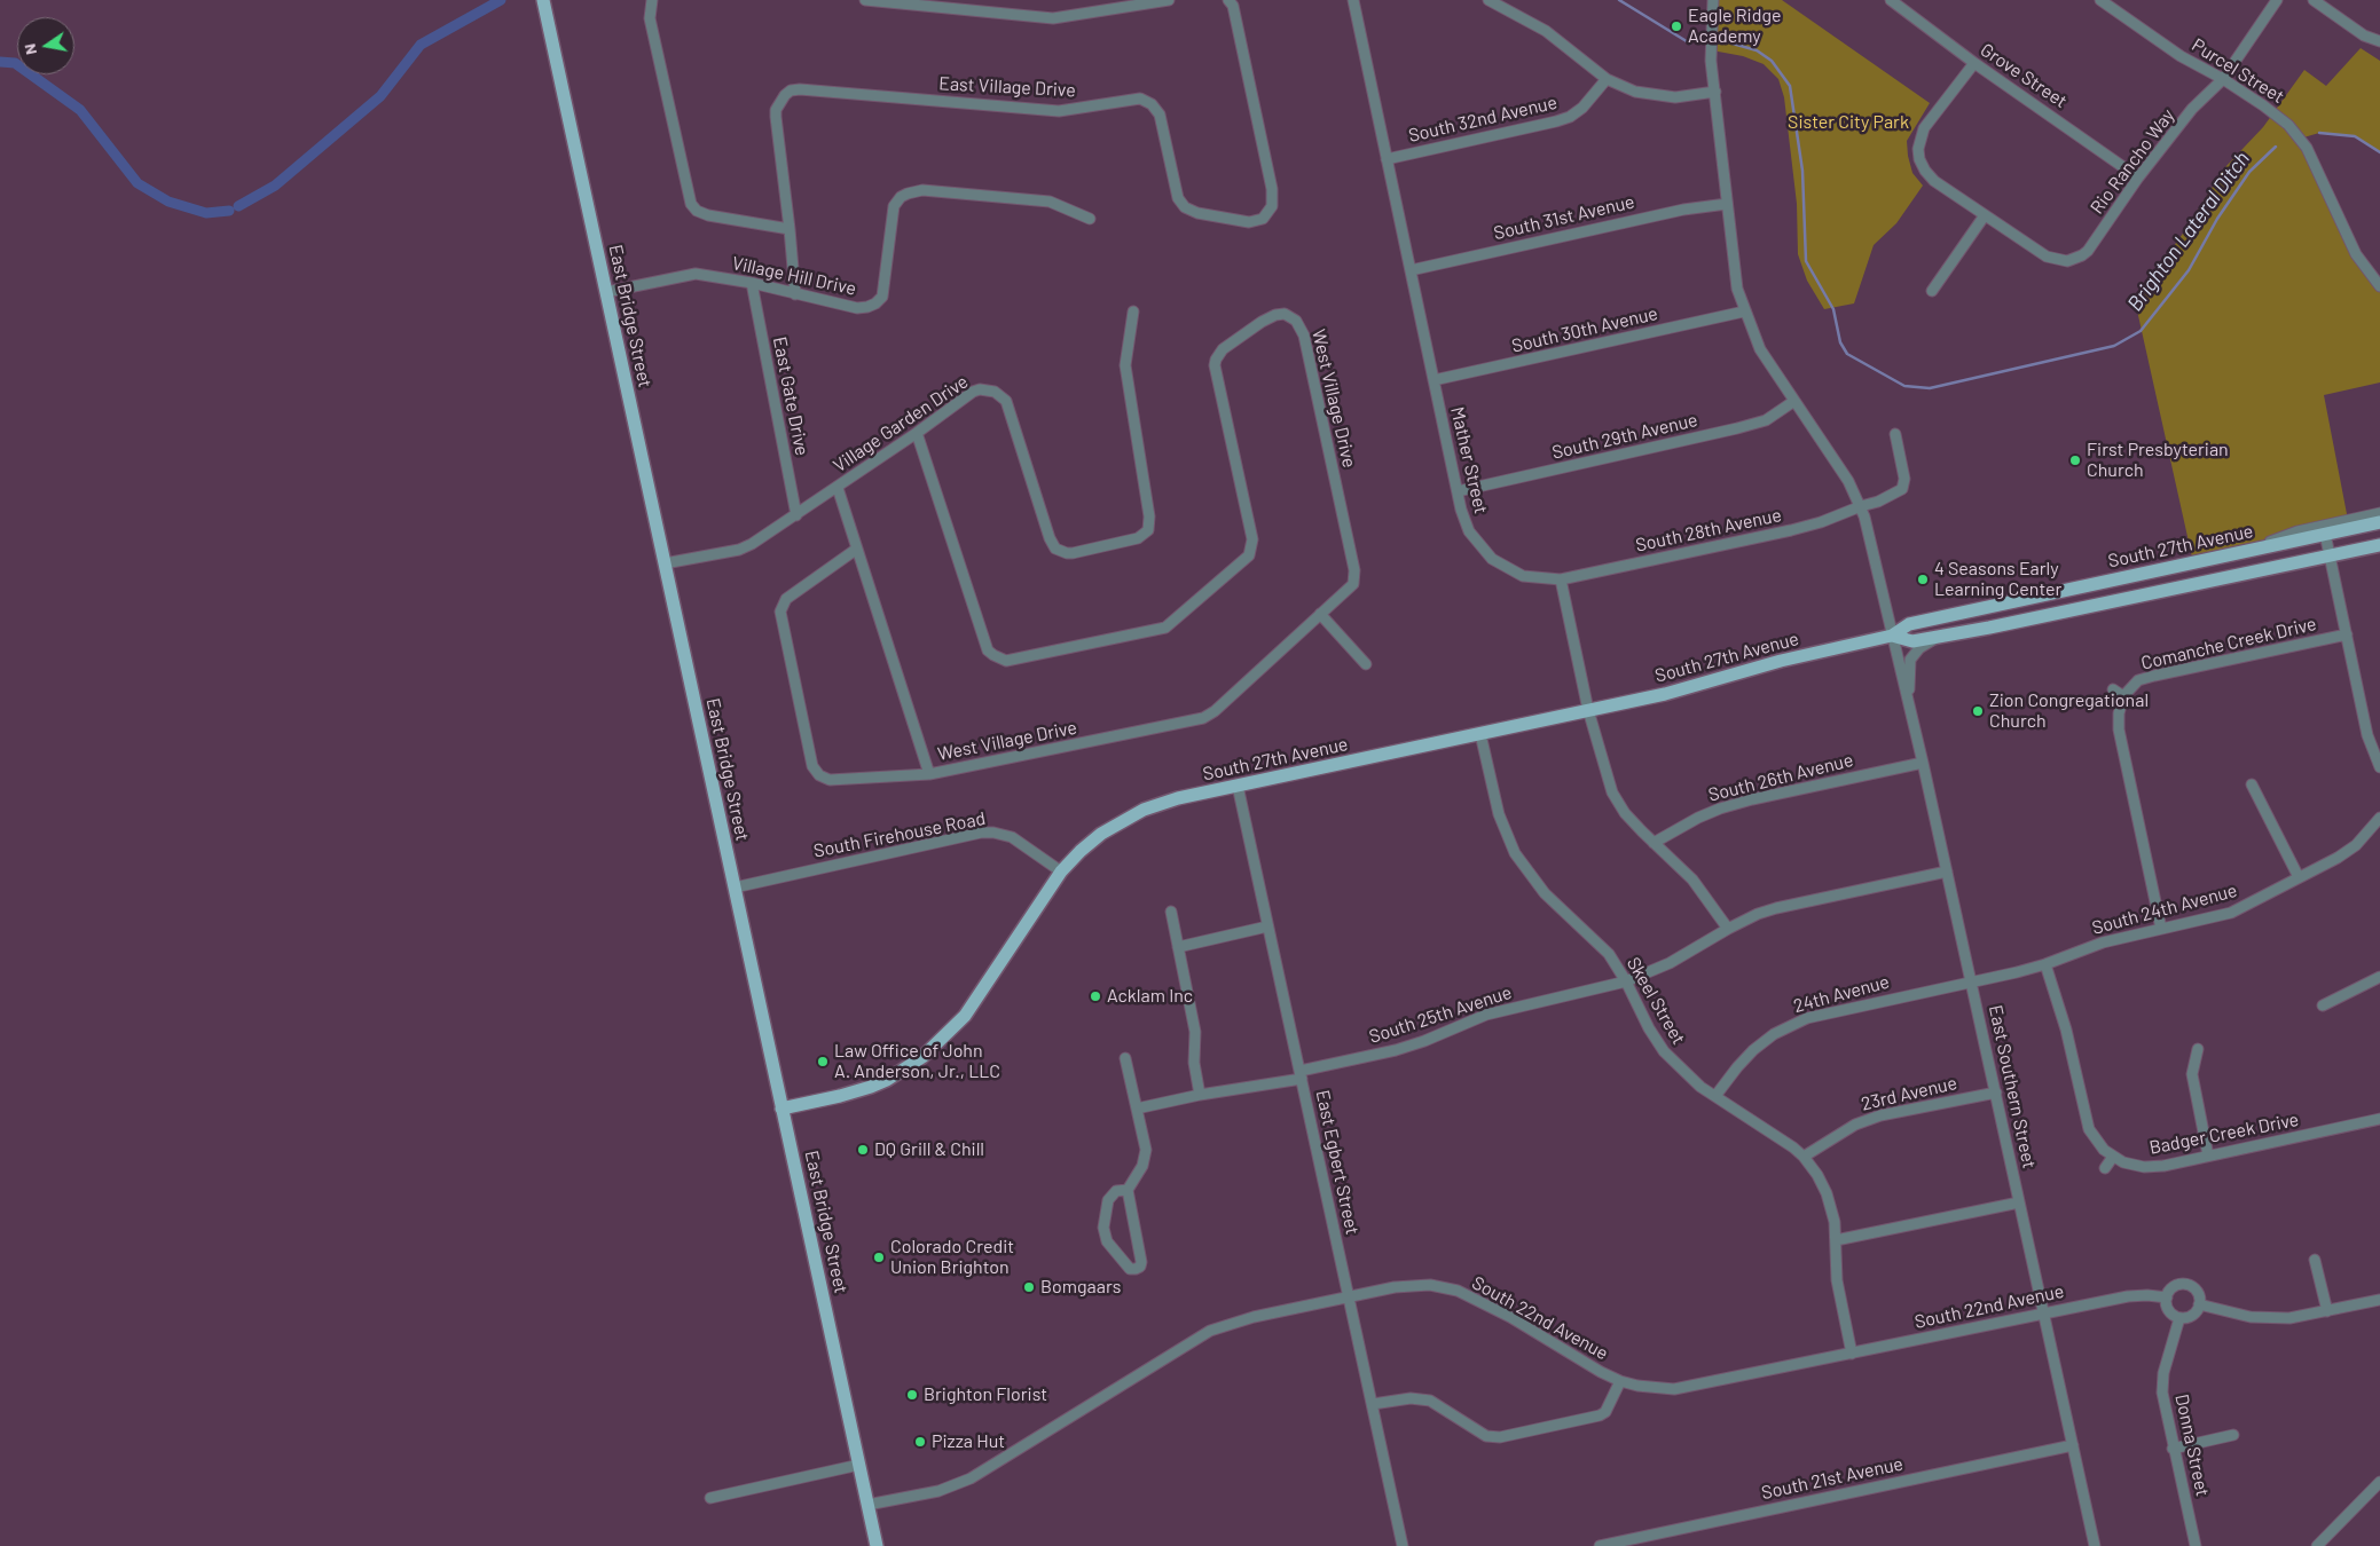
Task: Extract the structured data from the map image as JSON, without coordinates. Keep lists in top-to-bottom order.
{
  "streets": {
    "main road": ["East Bridge Street", "South 27th Avenue"],
    "street": [
      "Purcel Street",
      "Grove Street",
      "East Village Drive",
      "South 32nd Avenue",
      "Rio Rancho Way",
      "South 31st Avenue",
      "Village Hill Drive",
      "South 30th Avenue",
      "East Gate Drive",
      "West Village Drive",
      "Village Garden Drive",
      "South 29th Avenue",
      "Mather Street",
      "South 28th Avenue",
      "Comanche Creek Drive",
      "South 26th Avenue",
      "South Firehouse Road",
      "South 24th Avenue",
      "24th Avenue",
      "Skeel Street",
      "South 25th Avenue",
      "East Southern Street",
      "23rd Avenue",
      "Badger Creek Drive",
      "East Egbert Street",
      "South 22nd Avenue",
      "Donna Street",
      "South 21st Avenue"
    ]
  },
  "crossings": [
    ["Purcel Street", "Rio Rancho Way"],
    ["Grove Street", "Rio Rancho Way"],
    ["East Village Drive", "Village Hill Drive"],
    ["South 32nd Avenue", "Mather Street"],
    ["South 31st Avenue", "Mather Street"],
    ["South 31st Avenue", "East Southern Street"],
    ["Village Hill Drive", "East Bridge Street"],
    ["Village Hill Drive", "East Gate Drive"],
    ["East Bridge Street", "Village Garden Drive"],
    ["East Bridge Street", "South 27th Avenue"],
    ["East Bridge Street", "South Firehouse Road"],
    ["East Bridge Street", "South 22nd Avenue"],
    ["South 30th Avenue", "Mather Street"],
    ["South 30th Avenue", "East Southern Street"],
    ["East Gate Drive", "Village Garden Drive"],
    ["West Village Drive", "Village Garden Drive"],
    ["South 29th Avenue", "Mather Street"],
    ["South 29th Avenue", "East Southern Street"],
    ["Mather Street", "South 28th Avenue"],
    ["South 28th Avenue", "East Southern Street"],
    ["South 27th Avenue", "South Firehouse Road"],
    ["South 27th Avenue", "Skeel Street"],
    ["South 27th Avenue", "East Southern Street"],
    ["South 27th Avenue", "East Egbert Street"],
    ["South 26th Avenue", "East Southern Street"],
    ["South 24th Avenue", "24th Avenue"],
    ["South 24th Avenue", "East Southern Street"],
    ["South 24th Avenue", "Badger Creek Drive"],
    ["24th Avenue", "Skeel Street"],
    ["24th Avenue", "East Southern Street"],
    ["Skeel Street", "South 25th Avenue"],
    ["Skeel Street", "23rd Avenue"],
    ["Skeel Street", "South 22nd Avenue"],
    ["South 25th Avenue", "East Southern Street"],
    ["South 25th Avenue", "East Egbert Street"],
    ["East Southern Street", "23rd Avenue"],
    ["East Southern Street", "South 22nd Avenue"],
    ["East Southern Street", "South 21st Avenue"],
    ["East Egbert Street", "South 22nd Avenue"],
    ["South 22nd Avenue", "Donna Street"]
  ],
  "water": ["Brighton Lateral Ditch"],
  "parks": ["Sister City Park"],
  "places": [
    "Eagle Ridge Academy",
    "First Presbyterian Church",
    "4 Seasons Early Learning Center",
    "Zion Congregational Church",
    "Acklam Inc",
    "Law Office of John A. Anderson, Jr., LLC",
    "DQ Grill & Chill",
    "Colorado Credit Union Brighton",
    "Bomgaars",
    "Brighton Florist",
    "Pizza Hut"
  ],
  "north": "left"
}
